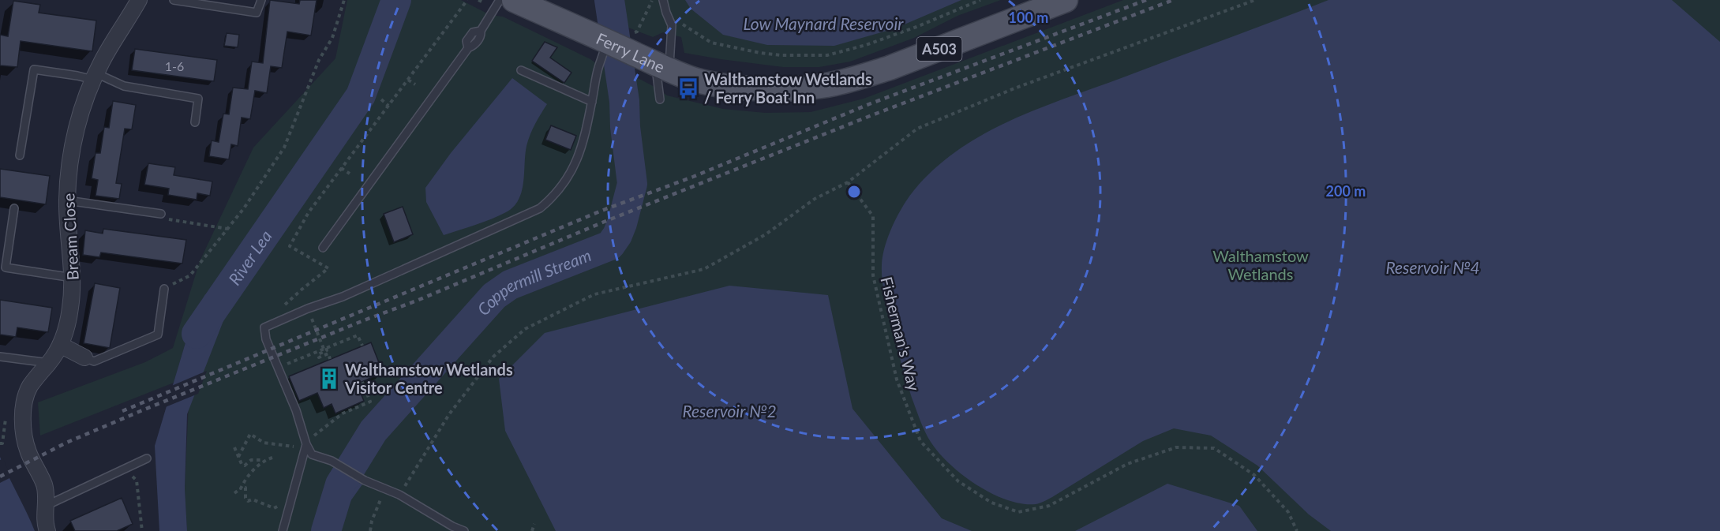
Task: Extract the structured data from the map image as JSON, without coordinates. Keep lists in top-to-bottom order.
{
  "streets": {
    "main road": ["A503", "Ferry Lane"],
    "street": ["Bream Close"],
    "path": ["Fisherman's Way"]
  },
  "water": [
    "Low Maynard Reservoir",
    "River Lea",
    "Reservoir №4",
    "Coppermill Stream",
    "Reservoir №2"
  ],
  "parks": ["Walthamstow Wetlands"],
  "places": {
    "bus stop": ["Walthamstow Wetlands / Ferry Boat Inn"],
    "building": ["Walthamstow Wetlands Visitor Centre"]
  },
  "house_numbers": ["1-6"],
  "rings": ["100 m", "200 m"]
}
